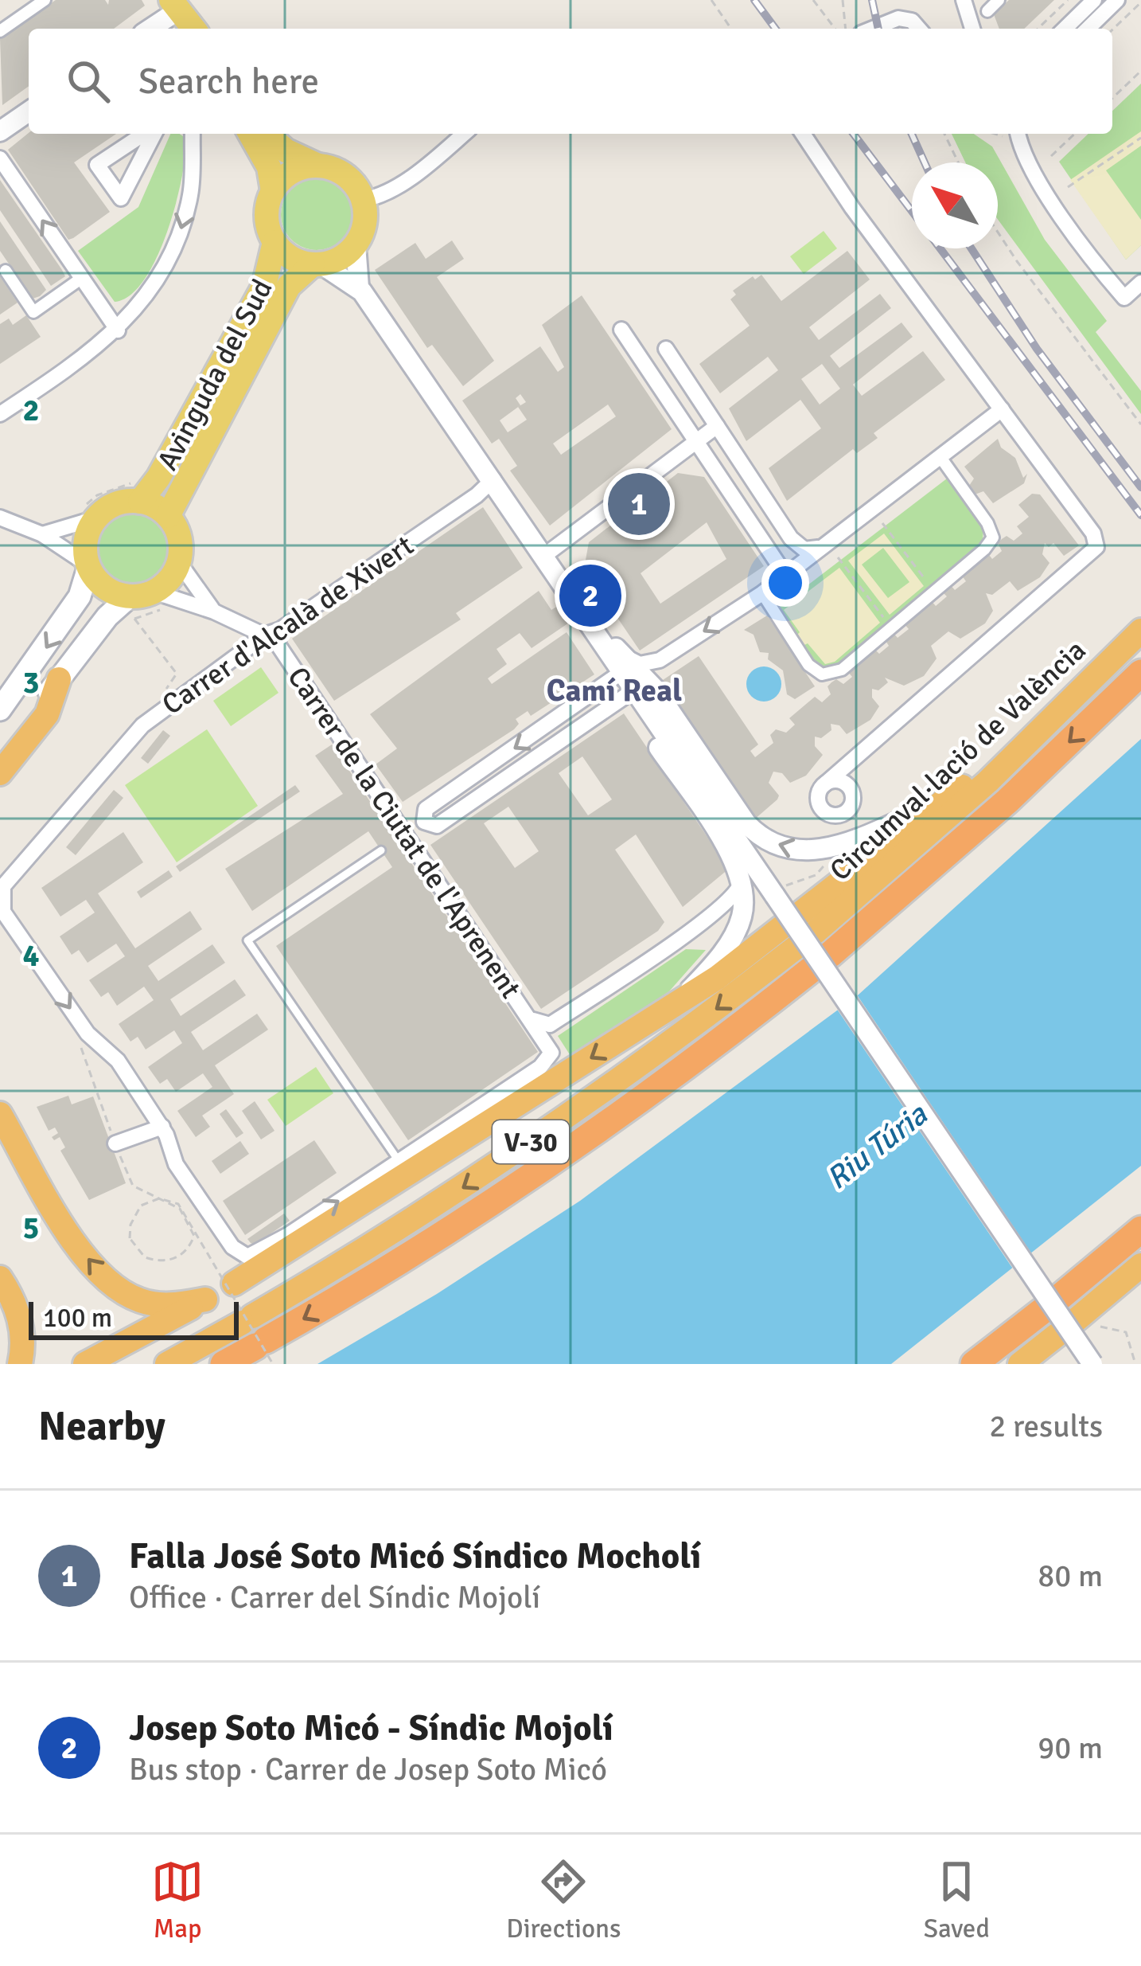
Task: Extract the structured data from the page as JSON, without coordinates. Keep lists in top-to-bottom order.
{
  "streets": {
    "highway": ["Circumval·lació de València", "V-30"],
    "main road": ["Avinguda del Sud"],
    "street": ["Carrer d'Alcalà de Xivert", "Carrer de la Ciutat de l'Aprenent"]
  },
  "crossings": [
    ["Carrer d'Alcalà de Xivert", "Carrer de la Ciutat de l'Aprenent"]
  ],
  "districts": ["Camí Real"],
  "water": ["Riu Túria"],
  "scale_bar": "100 m",
  "north": "top left",
  "page": {
    "search": "Search here",
    "pins": ["1", "2"],
    "scale": "100 m",
    "heading": ["Nearby", "2 results"],
    "list": [
      {
        "mark": "1",
        "name": "Falla José Soto Micó Síndico Mocholí",
        "note": "Office · Carrer del Síndic Mojolí",
        "value": "80 m"
      },
      {
        "mark": "2",
        "name": "Josep Soto Micó - Síndic Mojolí",
        "note": "Bus stop · Carrer de Josep Soto Micó",
        "value": "90 m"
      }
    ],
    "nav": ["Map", "Directions", "Saved"]
  },
  "grid": {
    "rows": [
      "2",
      "3",
      "4",
      "5"
    ]
  }
}
